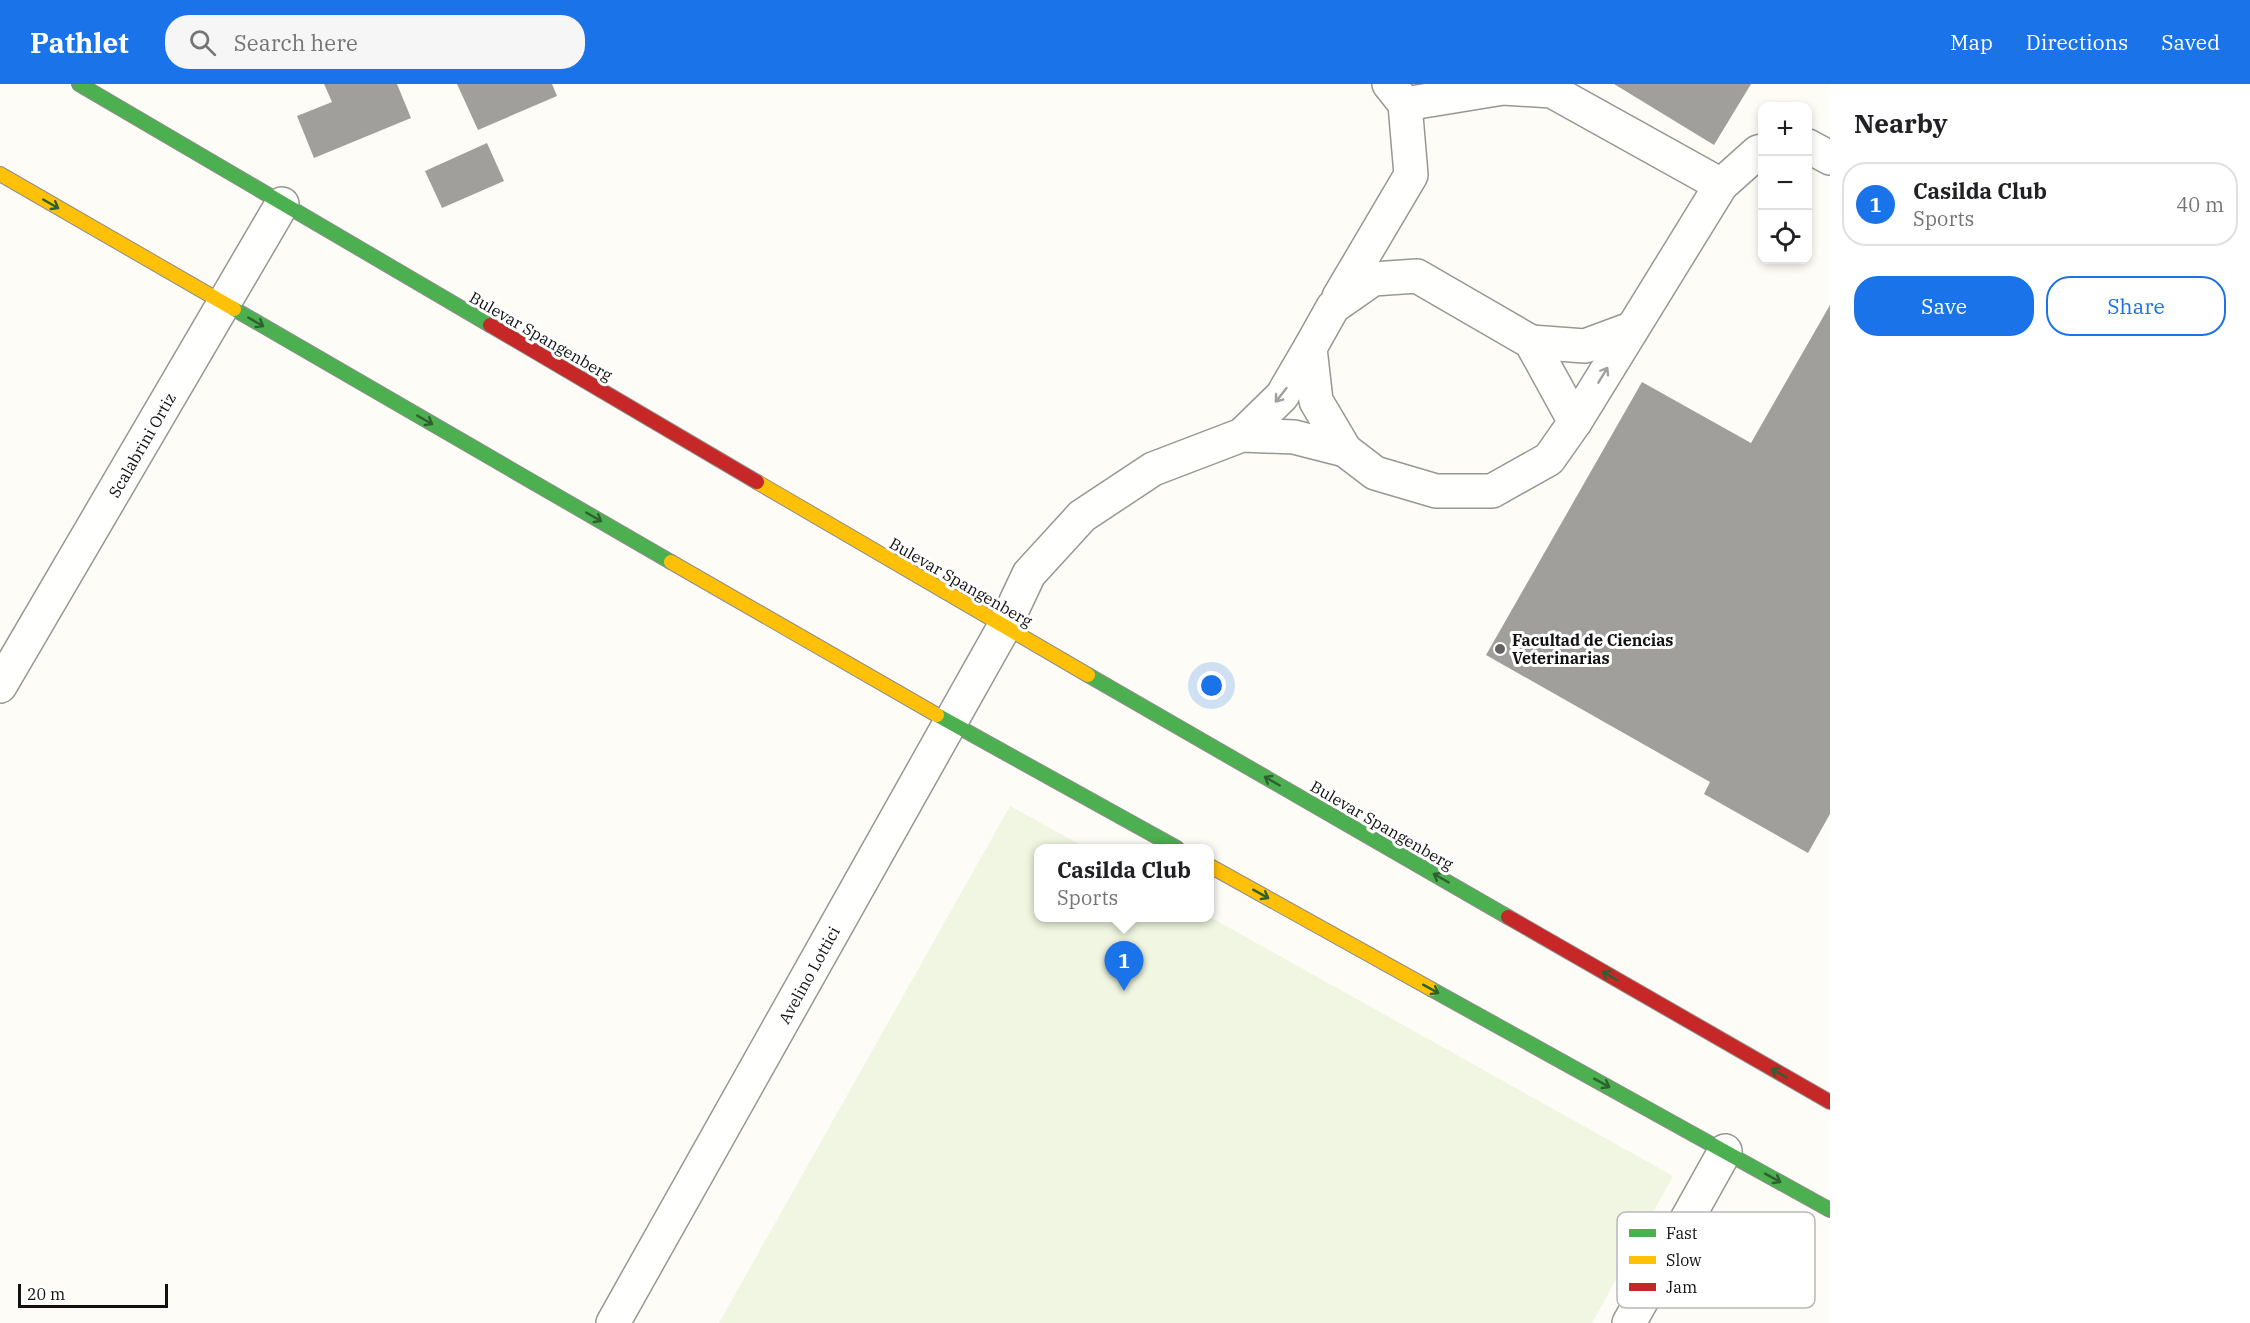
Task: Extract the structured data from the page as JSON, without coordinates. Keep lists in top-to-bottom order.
{
  "streets": {
    "main road": ["Bulevar Spangenberg"],
    "street": ["Scalabrini Ortiz", "Avelino Lottici"]
  },
  "crossings": [
    ["Bulevar Spangenberg", "Scalabrini Ortiz"],
    ["Bulevar Spangenberg", "Avelino Lottici"]
  ],
  "places": ["Facultad de Ciencias Veterinarias"],
  "legend": ["Fast", "Slow", "Jam"],
  "scale_bar": "20 m",
  "page": {
    "header": "Pathlet",
    "search": "Search here",
    "nav": ["Map", "Directions", "Saved"],
    "heading": "Nearby",
    "map_buttons": ["+", "−"],
    "list": [
      {
        "mark": "1",
        "name": "Casilda Club",
        "note": "Sports",
        "value": "40 m"
      }
    ],
    "buttons": ["Save", "Share"],
    "popup": ["Casilda Club", "Sports"],
    "pins": "1",
    "scale": "20 m"
  }
}
